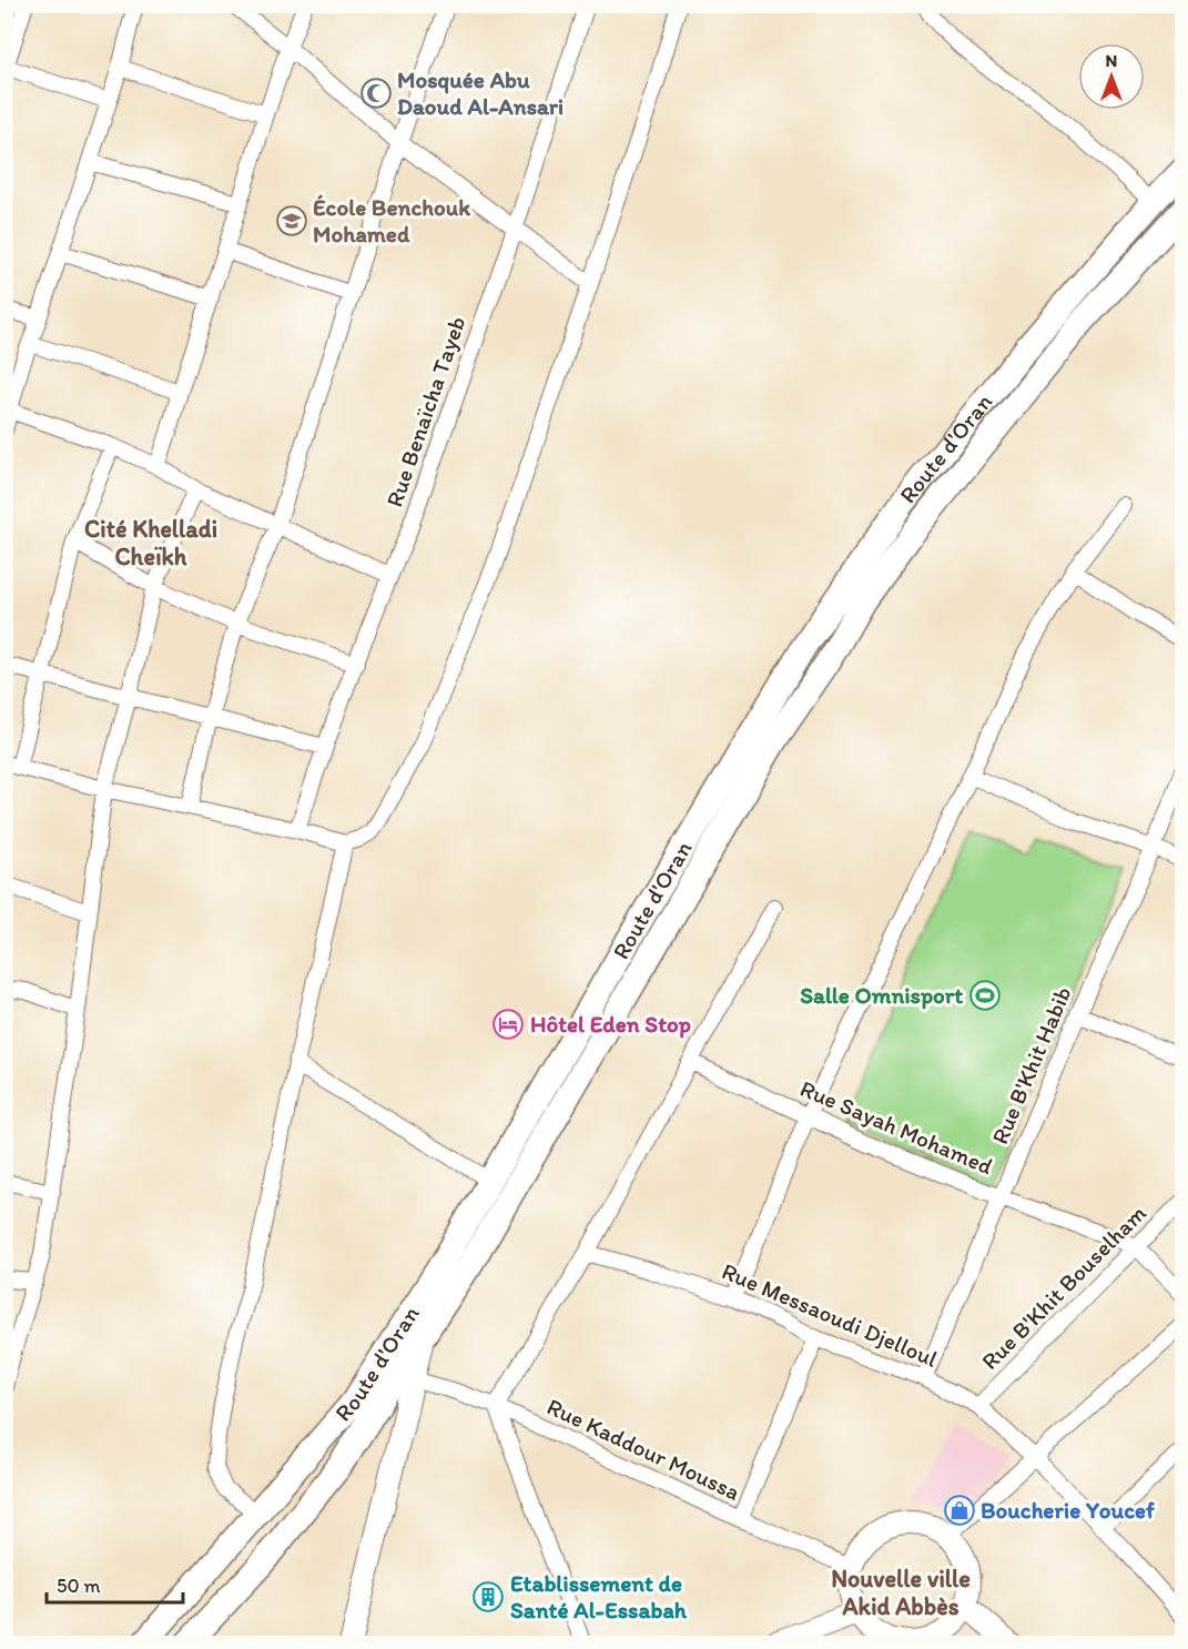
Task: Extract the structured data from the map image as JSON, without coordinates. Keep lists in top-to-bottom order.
{
  "streets": {
    "main road": ["Route d'Oran"],
    "street": [
      "Rue Benaïcha Tayeb",
      "Rue B'Khit Habib",
      "Rue Sayah Mohamed",
      "Rue B'Khit Bouselham",
      "Rue Messaoudi Djelloul",
      "Rue Kaddour Moussa"
    ]
  },
  "crossings": [
    ["Rue B'Khit Habib", "Rue Sayah Mohamed"],
    ["Rue B'Khit Habib", "Rue Messaoudi Djelloul"],
    ["Rue Sayah Mohamed", "Rue B'Khit Bouselham"],
    ["Rue B'Khit Bouselham", "Rue Messaoudi Djelloul"]
  ],
  "districts": ["Cité Khelladi Cheïkh", "Nouvelle ville Akid Abbès"],
  "places": {
    "mosque": ["Mosquée Abu Daoud Al-Ansari"],
    "school or university": ["École Benchouk Mohamed"],
    "sports": ["Salle Omnisport"],
    "hotel": ["Hôtel Eden Stop"],
    "shop": ["Boucherie Youcef"],
    "building": ["Etablissement de Santé Al-Essabah"]
  },
  "scale_bar": "50 m",
  "north": "top"
}
